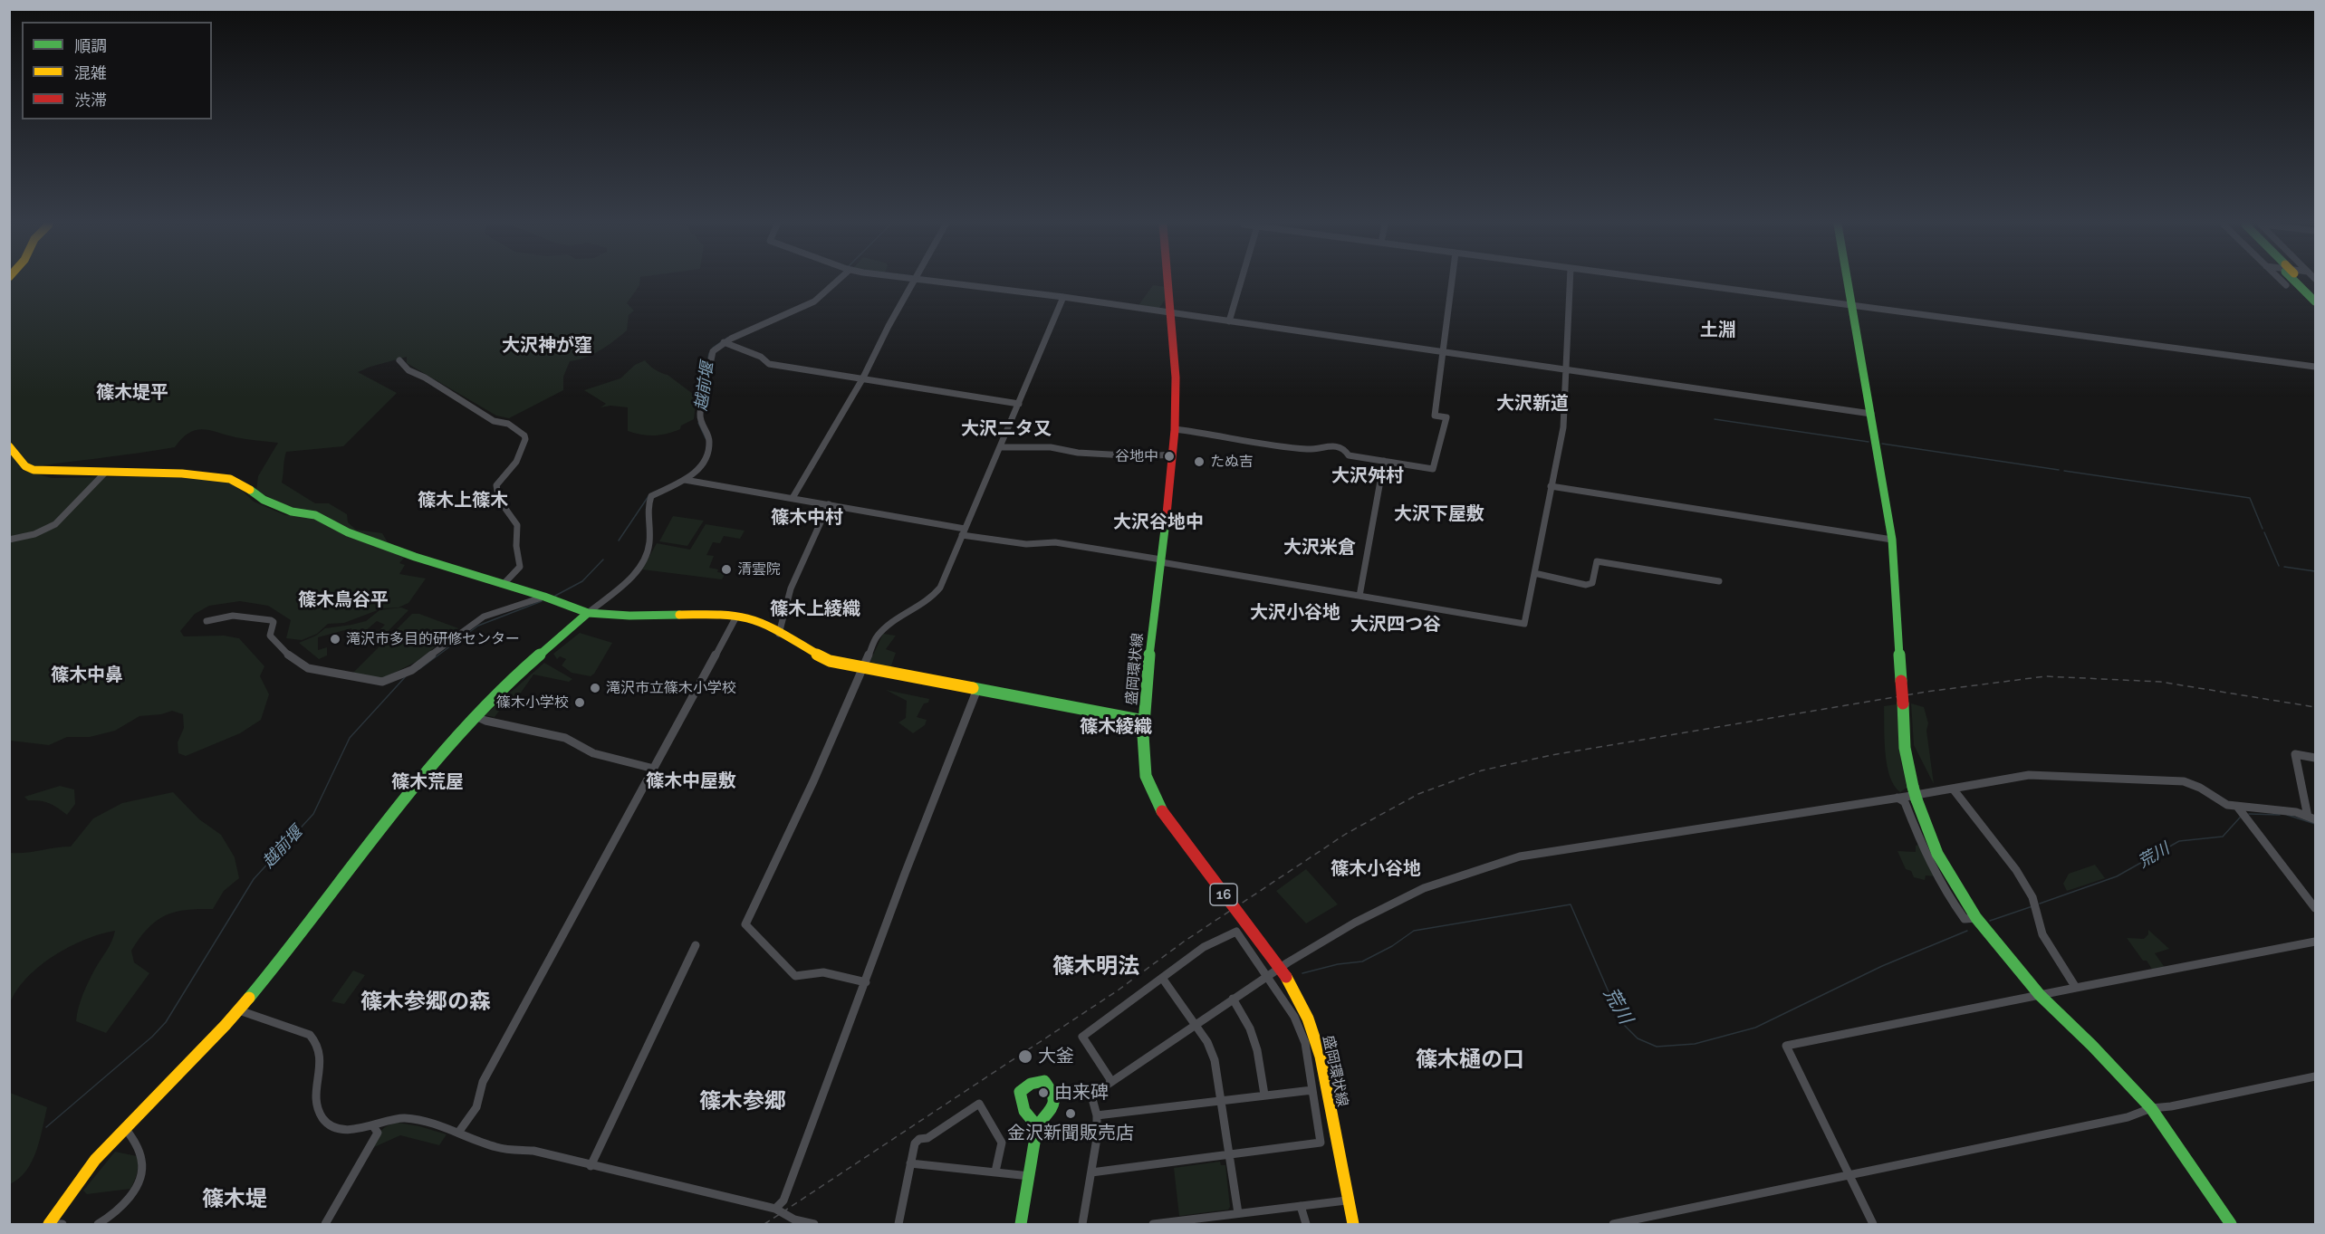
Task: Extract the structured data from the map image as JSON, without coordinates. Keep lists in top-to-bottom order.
{
  "streets": {
    "main road": ["盛岡環状線", "16"]
  },
  "districts": [
    "土淵",
    "大沢神が窪",
    "篠木堤平",
    "大沢新道",
    "大沢二タ又",
    "大沢舛村",
    "篠木上篠木",
    "大沢下屋敷",
    "篠木中村",
    "大沢谷地中",
    "大沢米倉",
    "篠木鳥谷平",
    "篠木上綾織",
    "大沢小谷地",
    "大沢四つ谷",
    "篠木中鼻",
    "篠木綾織",
    "篠木中屋敷",
    "篠木荒屋",
    "篠木小谷地",
    "篠木明法",
    "篠木参郷の森",
    "篠木樋の口",
    "篠木参郷",
    "篠木堤"
  ],
  "water": ["越前堰", "荒川"],
  "places": [
    "谷地中",
    "たぬ吉",
    "清雲院",
    "滝沢市多目的研修センター",
    "滝沢市立篠木小学校",
    "篠木小学校",
    "大釜",
    "由来碑",
    "金沢新聞販売店"
  ],
  "legend": ["順調", "混雑", "渋滞"]
}
